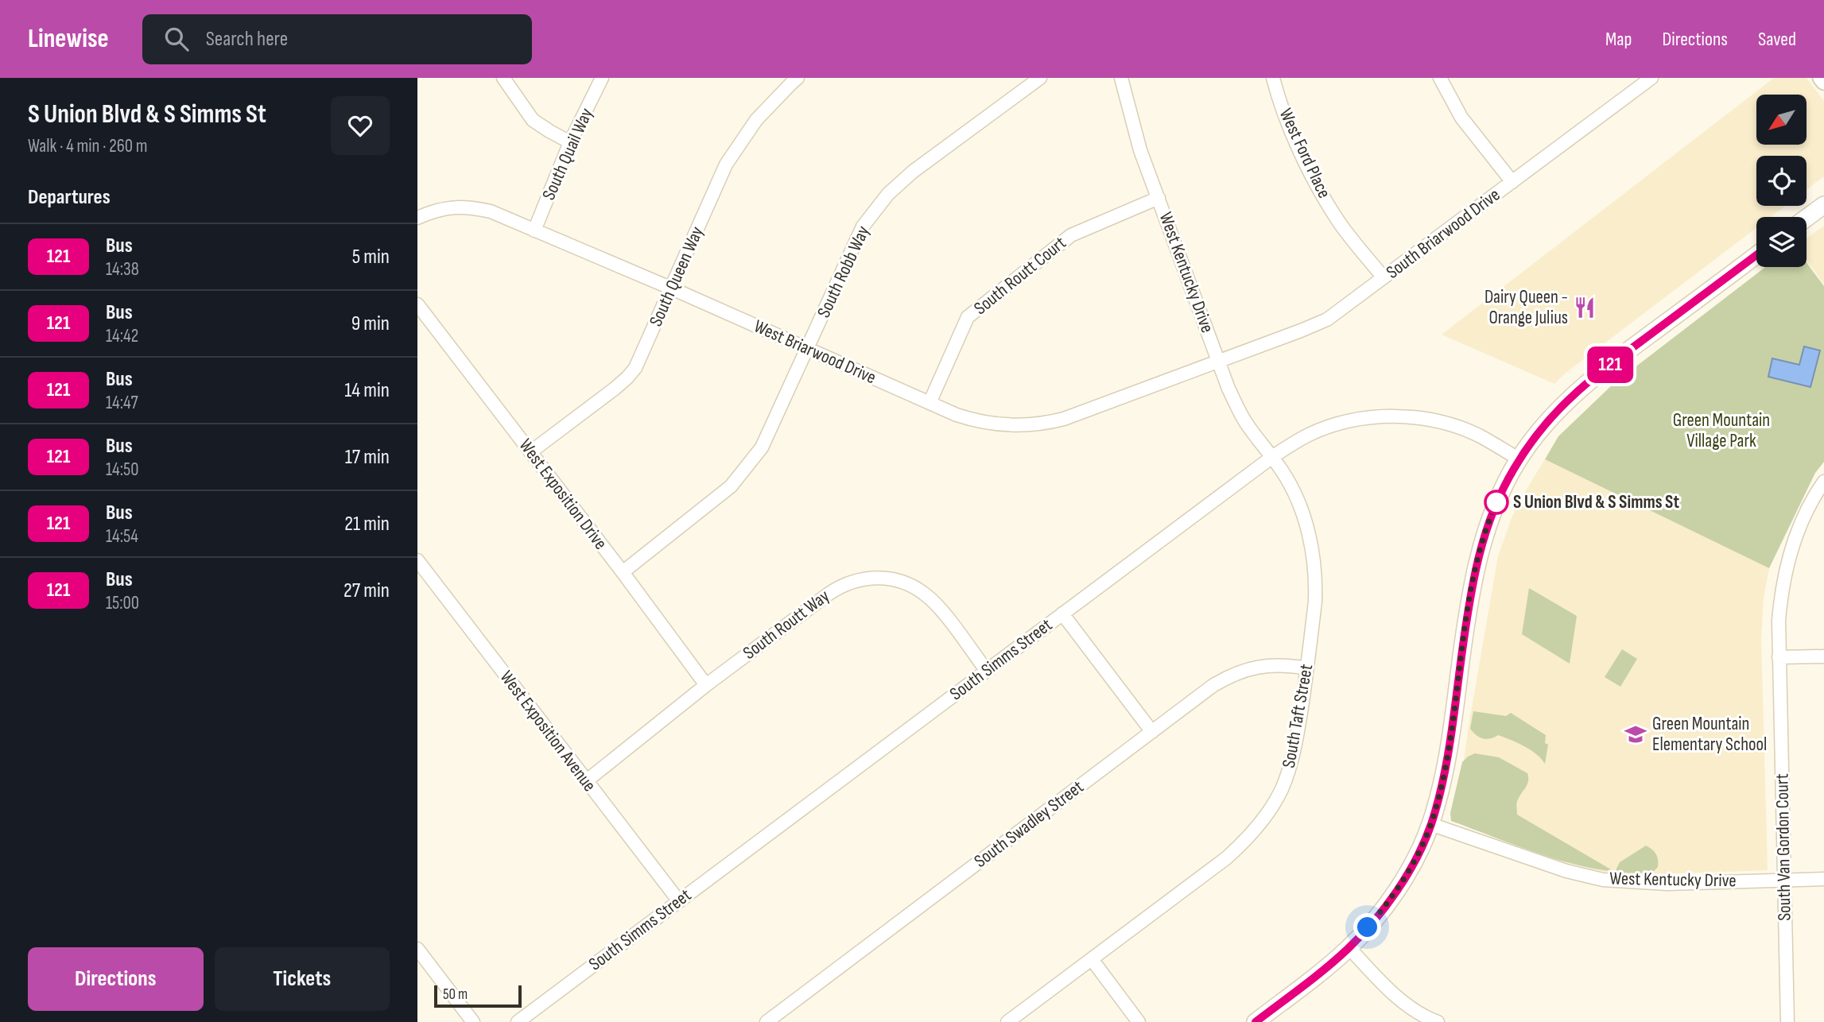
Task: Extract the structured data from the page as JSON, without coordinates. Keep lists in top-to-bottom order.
{
  "streets": {
    "street": [
      "West Ford Place",
      "South Quail Way",
      "South Briarwood Drive",
      "South Robb Way",
      "West Kentucky Drive",
      "South Routt Court",
      "South Queen Way",
      "West Briarwood Drive",
      "West Exposition Drive",
      "South Routt Way",
      "South Simms Street",
      "South Taft Street",
      "West Exposition Avenue",
      "South Swadley Street",
      "South Van Gordon Court"
    ]
  },
  "crossings": [
    ["West Ford Place", "South Briarwood Drive"],
    ["South Quail Way", "West Briarwood Drive"],
    ["South Briarwood Drive", "West Kentucky Drive"],
    ["South Briarwood Drive", "West Briarwood Drive"],
    ["South Robb Way", "West Briarwood Drive"],
    ["South Robb Way", "West Exposition Drive"],
    ["West Kentucky Drive", "South Routt Court"],
    ["West Kentucky Drive", "West Briarwood Drive"],
    ["West Kentucky Drive", "South Simms Street"],
    ["West Kentucky Drive", "South Taft Street"],
    ["West Kentucky Drive", "South Van Gordon Court"],
    ["South Routt Court", "West Briarwood Drive"],
    ["South Queen Way", "West Briarwood Drive"],
    ["South Queen Way", "West Exposition Drive"],
    ["West Exposition Drive", "South Routt Way"],
    ["South Routt Way", "South Simms Street"],
    ["South Routt Way", "West Exposition Avenue"],
    ["South Simms Street", "South Taft Street"],
    ["South Simms Street", "West Exposition Avenue"],
    ["South Taft Street", "South Swadley Street"]
  ],
  "parks": ["Green Mountain Village Park"],
  "places": {
    "restaurant": ["Dairy Queen - Orange Julius"],
    "other": ["S Union Blvd & S Simms St"],
    "school or university": ["Green Mountain Elementary School"]
  },
  "lines": ["bus line 121"],
  "scale_bar": "50 m",
  "north": "bottom left",
  "page": {
    "header": "Linewise",
    "search": "Search here",
    "nav": ["Map", "Directions", "Saved"],
    "heading": [
      ["S Union Blvd & S Simms St", "Walk · 4 min · 260 m"],
      "Departures"
    ],
    "on_map": "121",
    "list": [
      {
        "mark": "121",
        "name": "Bus",
        "note": "14:38",
        "value": "5 min"
      },
      {
        "mark": "121",
        "name": "Bus",
        "note": "14:42",
        "value": "9 min"
      },
      {
        "mark": "121",
        "name": "Bus",
        "note": "14:47",
        "value": "14 min"
      },
      {
        "mark": "121",
        "name": "Bus",
        "note": "14:50",
        "value": "17 min"
      },
      {
        "mark": "121",
        "name": "Bus",
        "note": "14:54",
        "value": "21 min"
      },
      {
        "mark": "121",
        "name": "Bus",
        "note": "15:00",
        "value": "27 min"
      }
    ],
    "buttons": ["Directions", "Tickets"],
    "scale": "50 m"
  }
}
